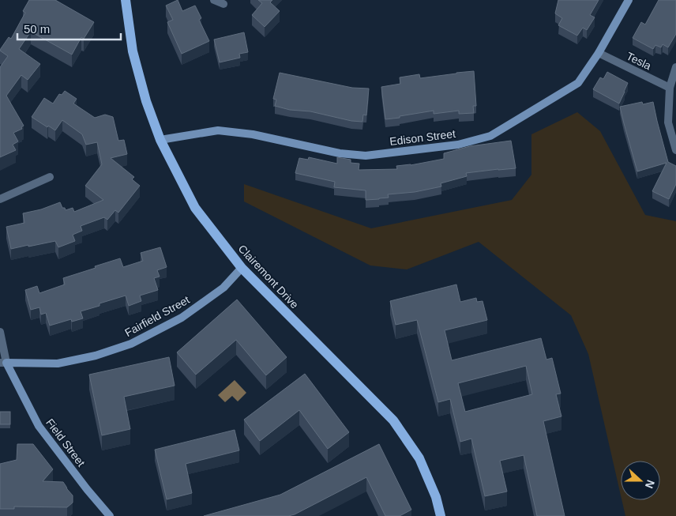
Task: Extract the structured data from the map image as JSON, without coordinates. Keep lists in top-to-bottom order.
{
  "streets": {
    "main road": ["Clairemont Drive"],
    "street": [
      "Tesla",
      "Edison Street",
      "Fairfield Street",
      "Field Street"
    ]
  },
  "crossings": [
    ["Tesla", "Edison Street"],
    ["Edison Street", "Clairemont Drive"],
    ["Clairemont Drive", "Fairfield Street"],
    ["Fairfield Street", "Field Street"]
  ],
  "scale_bar": "50 m",
  "north": "right"
}
